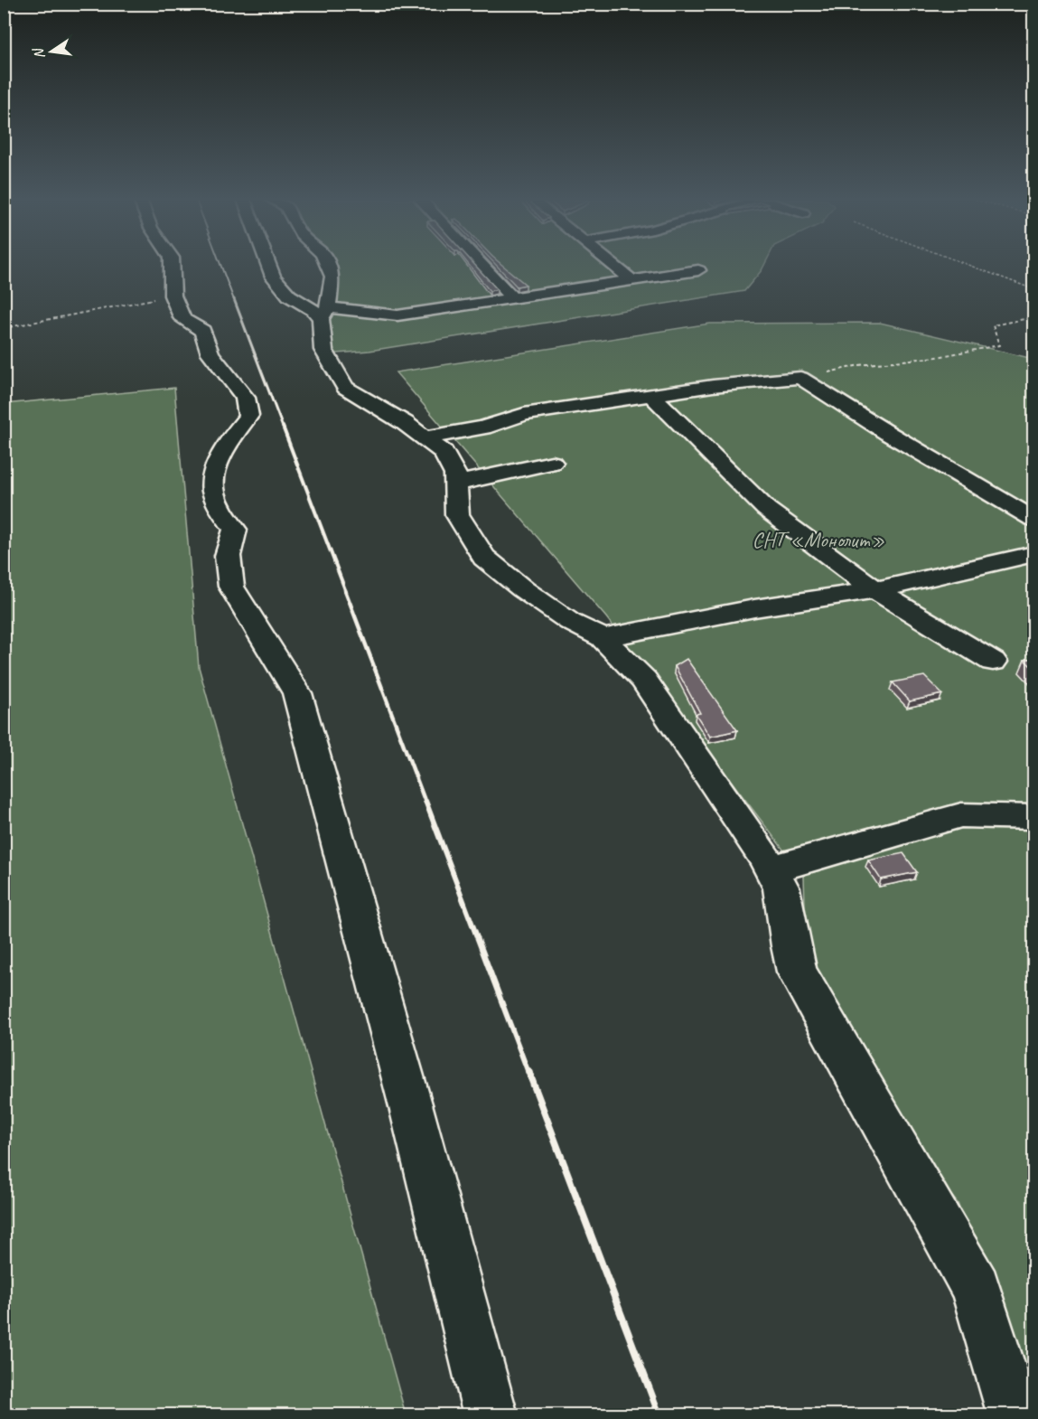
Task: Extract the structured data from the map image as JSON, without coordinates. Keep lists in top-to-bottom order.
{
  "parks": ["СНТ «Монолит»"],
  "north": "left"
}
